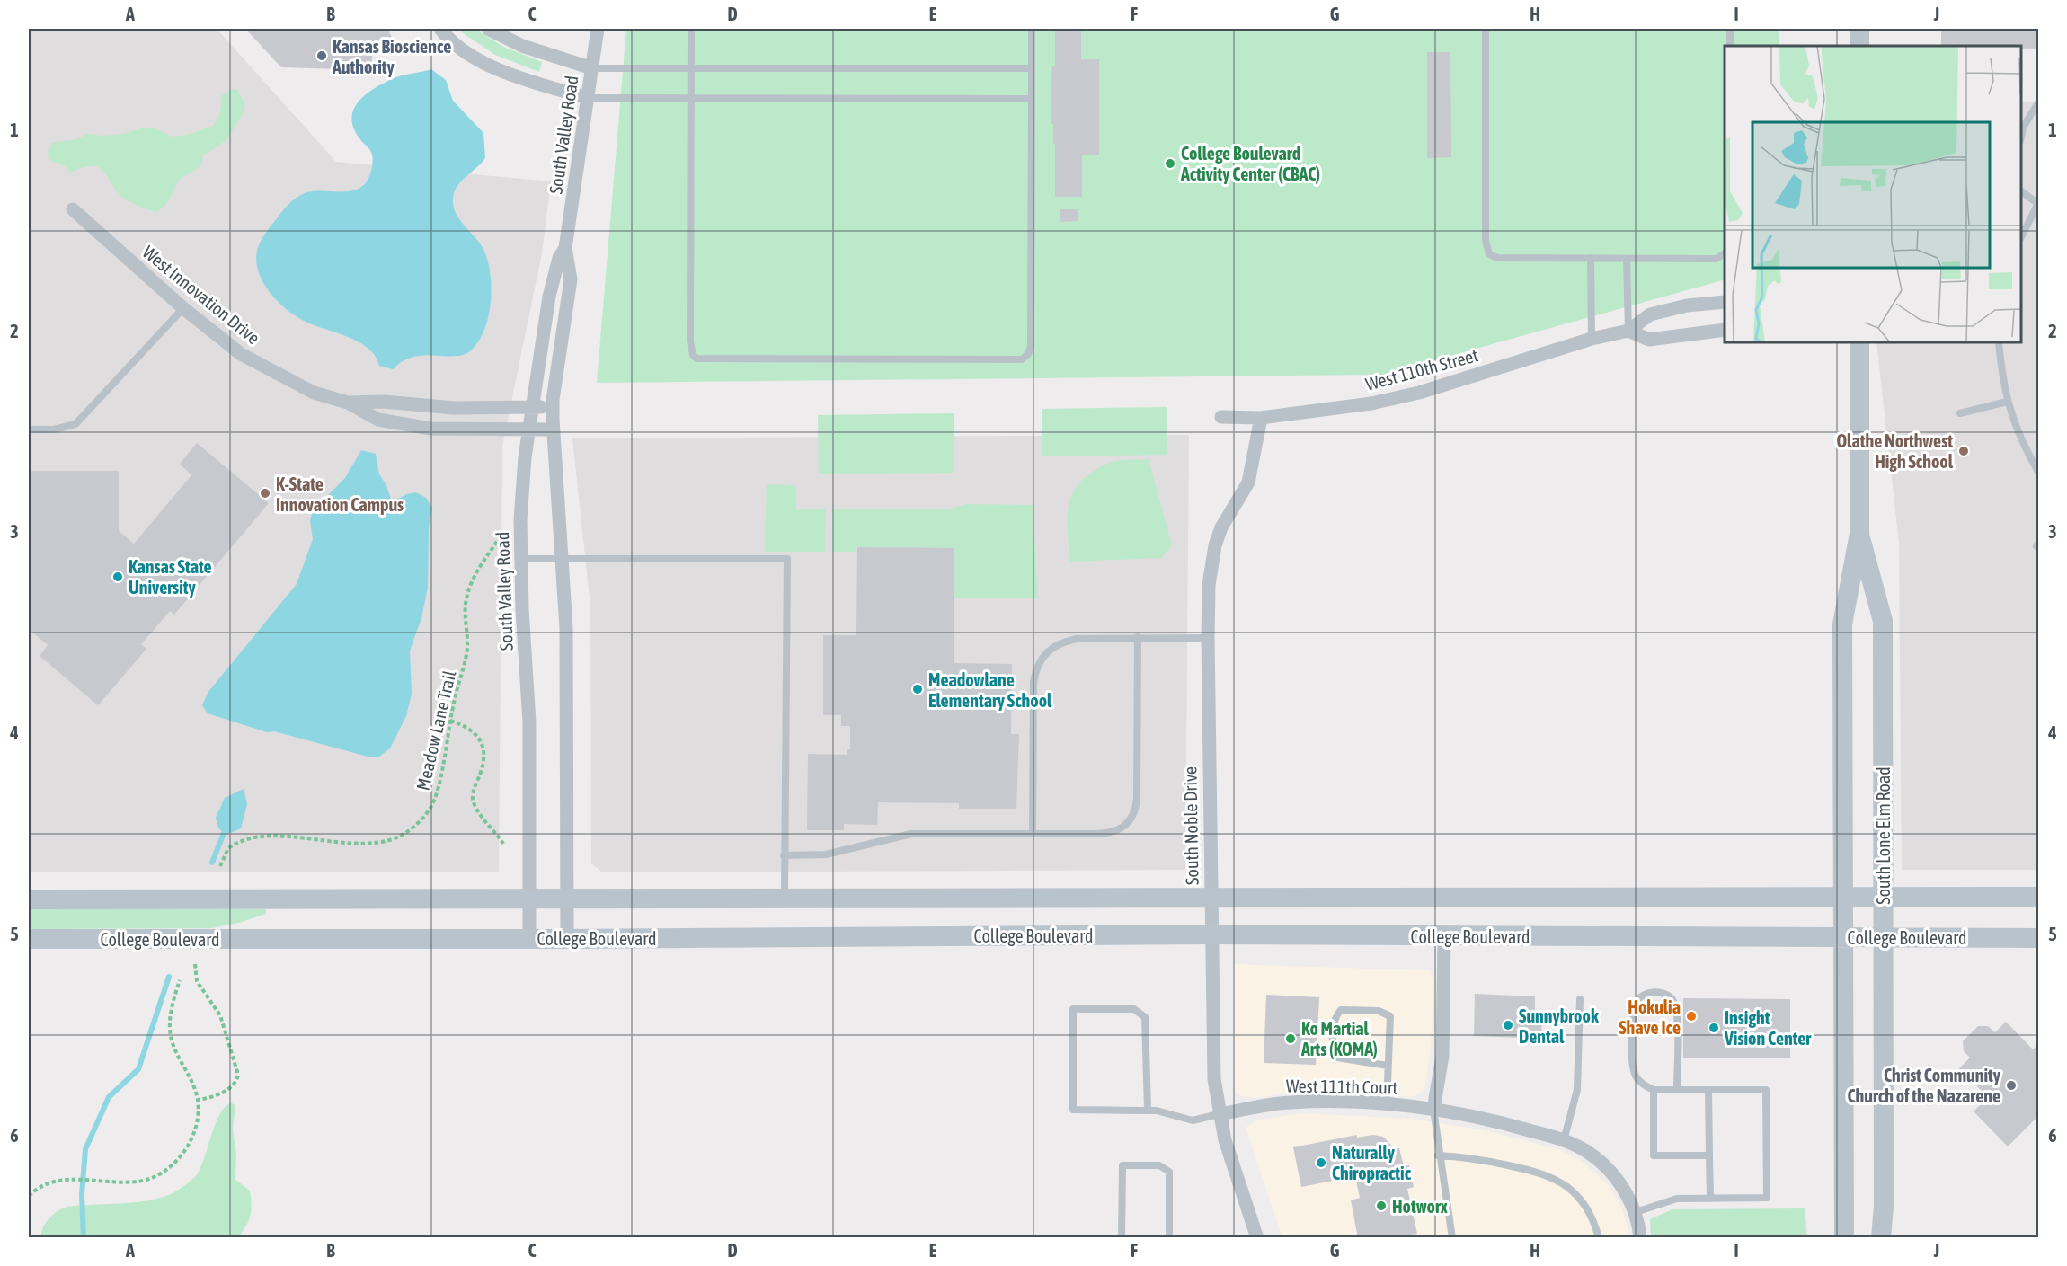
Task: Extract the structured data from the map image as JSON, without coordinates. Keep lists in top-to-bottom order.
{
  "streets": {
    "main road": ["South Lone Elm Road", "College Boulevard"],
    "street": [
      "South Valley Road",
      "West Innovation Drive",
      "West 110th Street",
      "South Noble Drive",
      "West 111th Court"
    ],
    "path": ["Meadow Lane Trail"]
  },
  "crossings": [
    ["South Valley Road", "West Innovation Drive"],
    ["South Valley Road", "College Boulevard"],
    ["West 110th Street", "South Noble Drive"],
    ["South Noble Drive", "College Boulevard"],
    ["South Noble Drive", "West 111th Court"],
    ["South Lone Elm Road", "College Boulevard"]
  ],
  "places": [
    "Kansas Bioscience Authority",
    "College Boulevard Activity Center (CBAC)",
    "Olathe Northwest High School",
    "K-State Innovation Campus",
    "Kansas State University",
    "Meadowlane Elementary School",
    "Hokulia Shave Ice",
    "Sunnybrook Dental",
    "Insight Vision Center",
    "Ko Martial Arts (KOMA)",
    "Christ Community Church of the Nazarene",
    "Naturally Chiropractic",
    "Hotworx"
  ],
  "grid": {
    "columns": [
      "A",
      "B",
      "C",
      "D",
      "E",
      "F",
      "G",
      "H",
      "I",
      "J"
    ],
    "rows": [
      "1",
      "2",
      "3",
      "4",
      "5",
      "6"
    ]
  }
}
